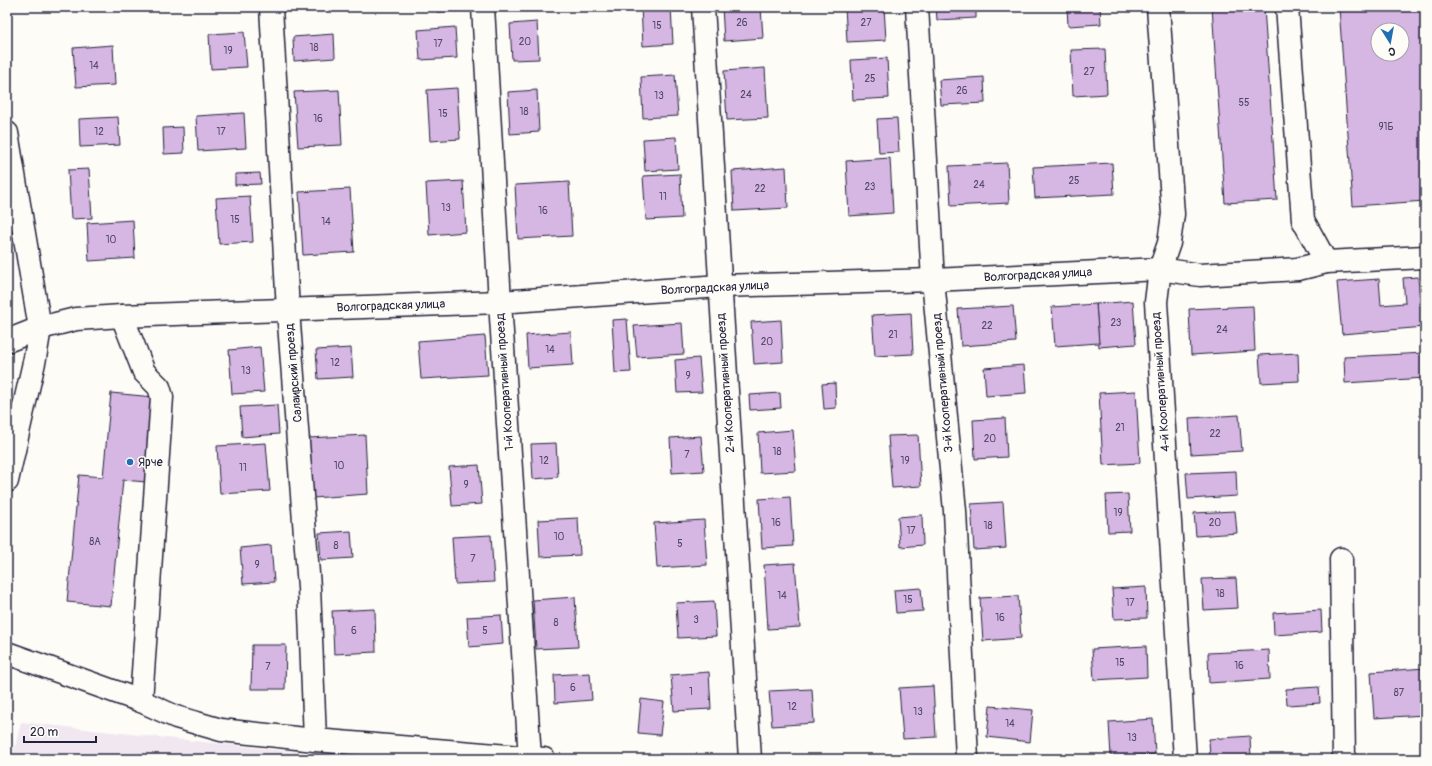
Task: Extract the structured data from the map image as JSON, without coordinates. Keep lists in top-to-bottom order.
{
  "streets": {
    "street": [
      "Волгоградская улица",
      "Салаирский проезд",
      "1-й Кооперативный проезд",
      "4-й Кооперативный проезд",
      "2-й Кооперативный проезд",
      "3-й Кооперативный проезд"
    ]
  },
  "crossings": [
    ["Волгоградская улица", "Салаирский проезд"],
    ["Волгоградская улица", "1-й Кооперативный проезд"],
    ["Волгоградская улица", "4-й Кооперативный проезд"],
    ["Волгоградская улица", "2-й Кооперативный проезд"],
    ["Волгоградская улица", "3-й Кооперативный проезд"]
  ],
  "places": ["Ярче"],
  "house_numbers": [
    "26",
    "27",
    "15",
    "20",
    "17",
    "18",
    "19",
    "14",
    "27",
    "25",
    "26",
    "24",
    "13",
    "55",
    "18",
    "15",
    "16",
    "91Б",
    "12",
    "17",
    "25",
    "24",
    "23",
    "22",
    "11",
    "13",
    "16",
    "15",
    "14",
    "10",
    "23",
    "22",
    "24",
    "21",
    "20",
    "14",
    "12",
    "13",
    "9",
    "21",
    "22",
    "20",
    "18",
    "7",
    "12",
    "19",
    "10",
    "11",
    "9",
    "19",
    "16",
    "20",
    "18",
    "17",
    "10",
    "8А",
    "5",
    "8",
    "7",
    "9",
    "18",
    "14",
    "15",
    "17",
    "16",
    "3",
    "8",
    "6",
    "5",
    "15",
    "16",
    "7",
    "6",
    "1",
    "87",
    "12",
    "13",
    "14",
    "13"
  ],
  "scale_bar": "20 m",
  "north": "bottom"
}
